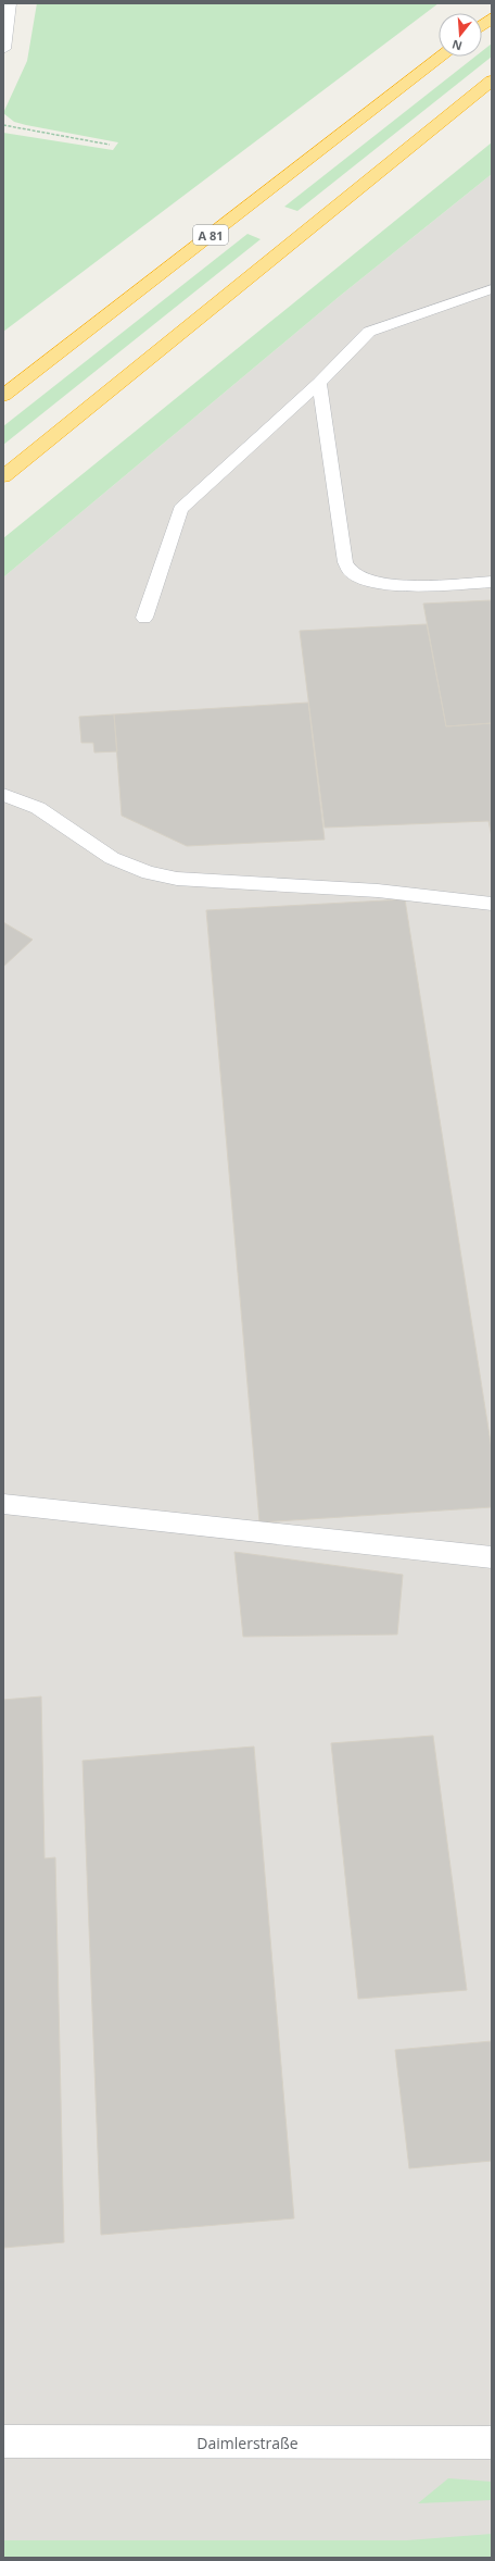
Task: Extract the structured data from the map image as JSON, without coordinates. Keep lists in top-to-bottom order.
{
  "streets": {
    "highway": ["A 81"],
    "street": ["Daimlerstraße"]
  },
  "north": "bottom"
}
